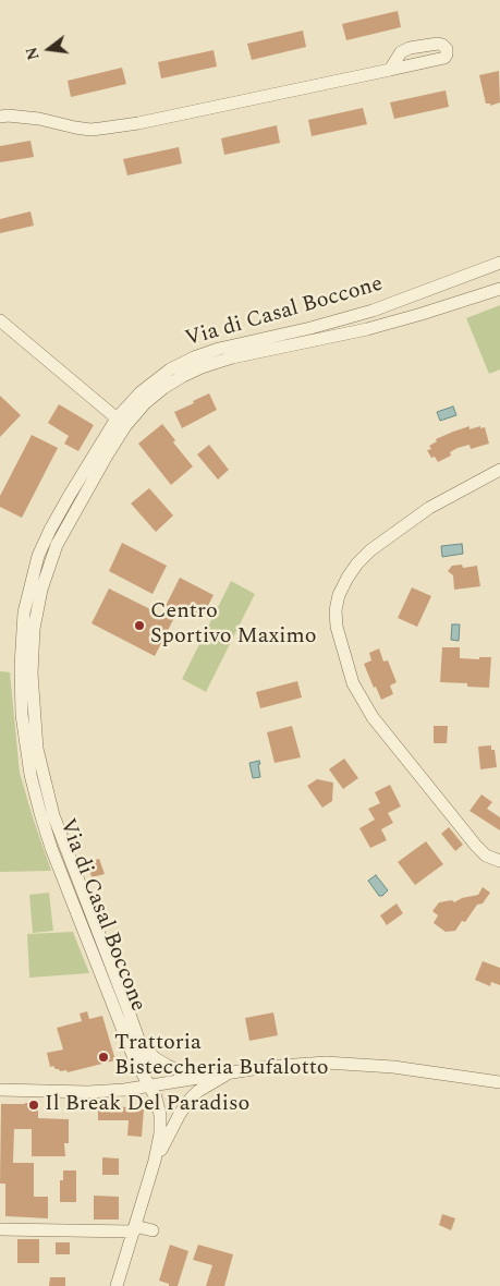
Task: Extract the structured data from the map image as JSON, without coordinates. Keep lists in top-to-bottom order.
{
  "streets": {
    "street": ["Via di Casal Boccone"]
  },
  "places": ["Centro Sportivo Maximo", "Trattoria Bisteccheria Bufalotto", "Il Break Del Paradiso"],
  "north": "left"
}
